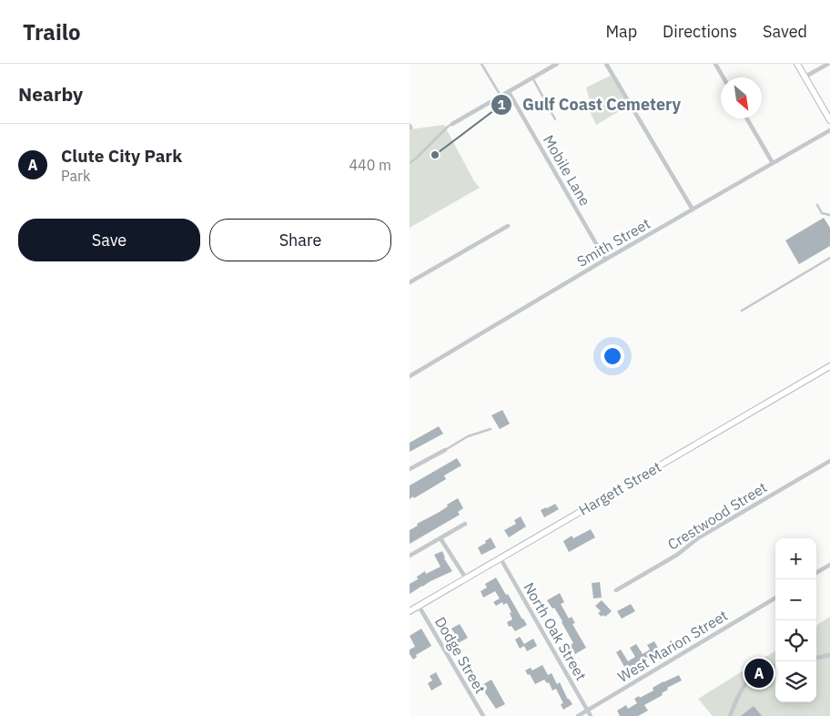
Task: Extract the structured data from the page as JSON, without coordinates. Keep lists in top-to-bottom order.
{
  "streets": {
    "street": [
      "Mobile Lane",
      "Smith Street",
      "Hargett Street",
      "Crestwood Street",
      "North Oak Street",
      "West Marion Street",
      "Dodge Street"
    ]
  },
  "crossings": [
    ["Mobile Lane", "Smith Street"],
    ["Hargett Street", "North Oak Street"],
    ["Hargett Street", "Dodge Street"],
    ["North Oak Street", "West Marion Street"]
  ],
  "places": ["Gulf Coast Cemetery"],
  "north": "bottom right",
  "page": {
    "header": "Trailo",
    "nav": ["Map", "Directions", "Saved"],
    "heading": "Nearby",
    "list": [
      {
        "mark": "A",
        "name": "Clute City Park",
        "note": "Park",
        "value": "440 m"
      }
    ],
    "buttons": ["Save", "Share"],
    "map_buttons": ["+", "−"],
    "pins": "A"
  }
}
